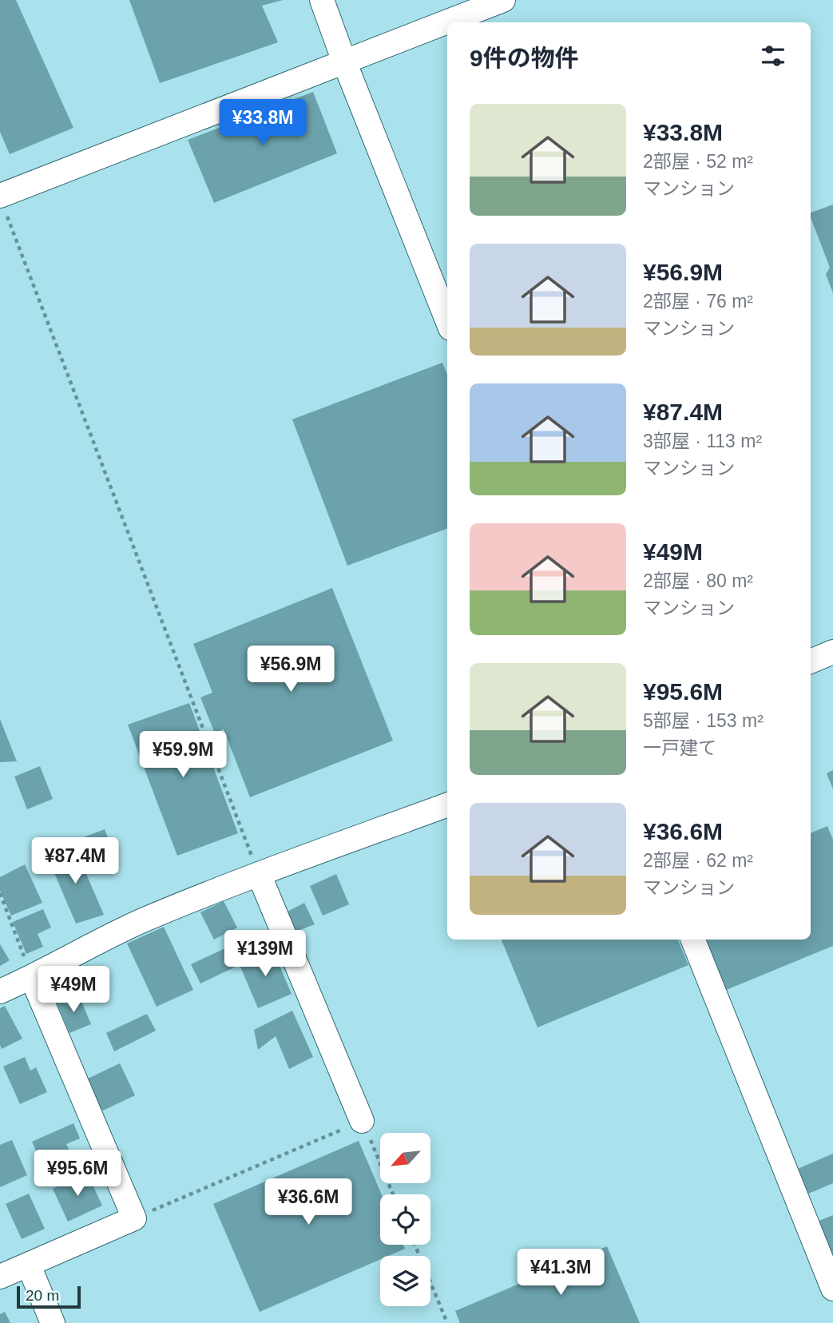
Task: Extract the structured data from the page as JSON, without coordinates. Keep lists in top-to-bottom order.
{
  "scale_bar": "20 m",
  "north": "bottom left",
  "page": {
    "heading": "9件の物件",
    "list": [
      {
        "name": "¥33.8M",
        "note": "2部屋 · 52 m² · マンション"
      },
      {
        "name": "¥56.9M",
        "note": "2部屋 · 76 m² · マンション"
      },
      {
        "name": "¥87.4M",
        "note": "3部屋 · 113 m² · マンション"
      },
      {
        "name": "¥49M",
        "note": "2部屋 · 80 m² · マンション"
      },
      {
        "name": "¥95.6M",
        "note": "5部屋 · 153 m² · 一戸建て"
      },
      {
        "name": "¥36.6M",
        "note": "2部屋 · 62 m² · マンション"
      }
    ],
    "price": [
      "¥33.8M",
      "¥56.9M",
      "¥59.9M",
      "¥87.4M",
      "¥139M",
      "¥49M",
      "¥95.6M",
      "¥36.6M",
      "¥41.3M"
    ],
    "scale": "20 m"
  }
}
